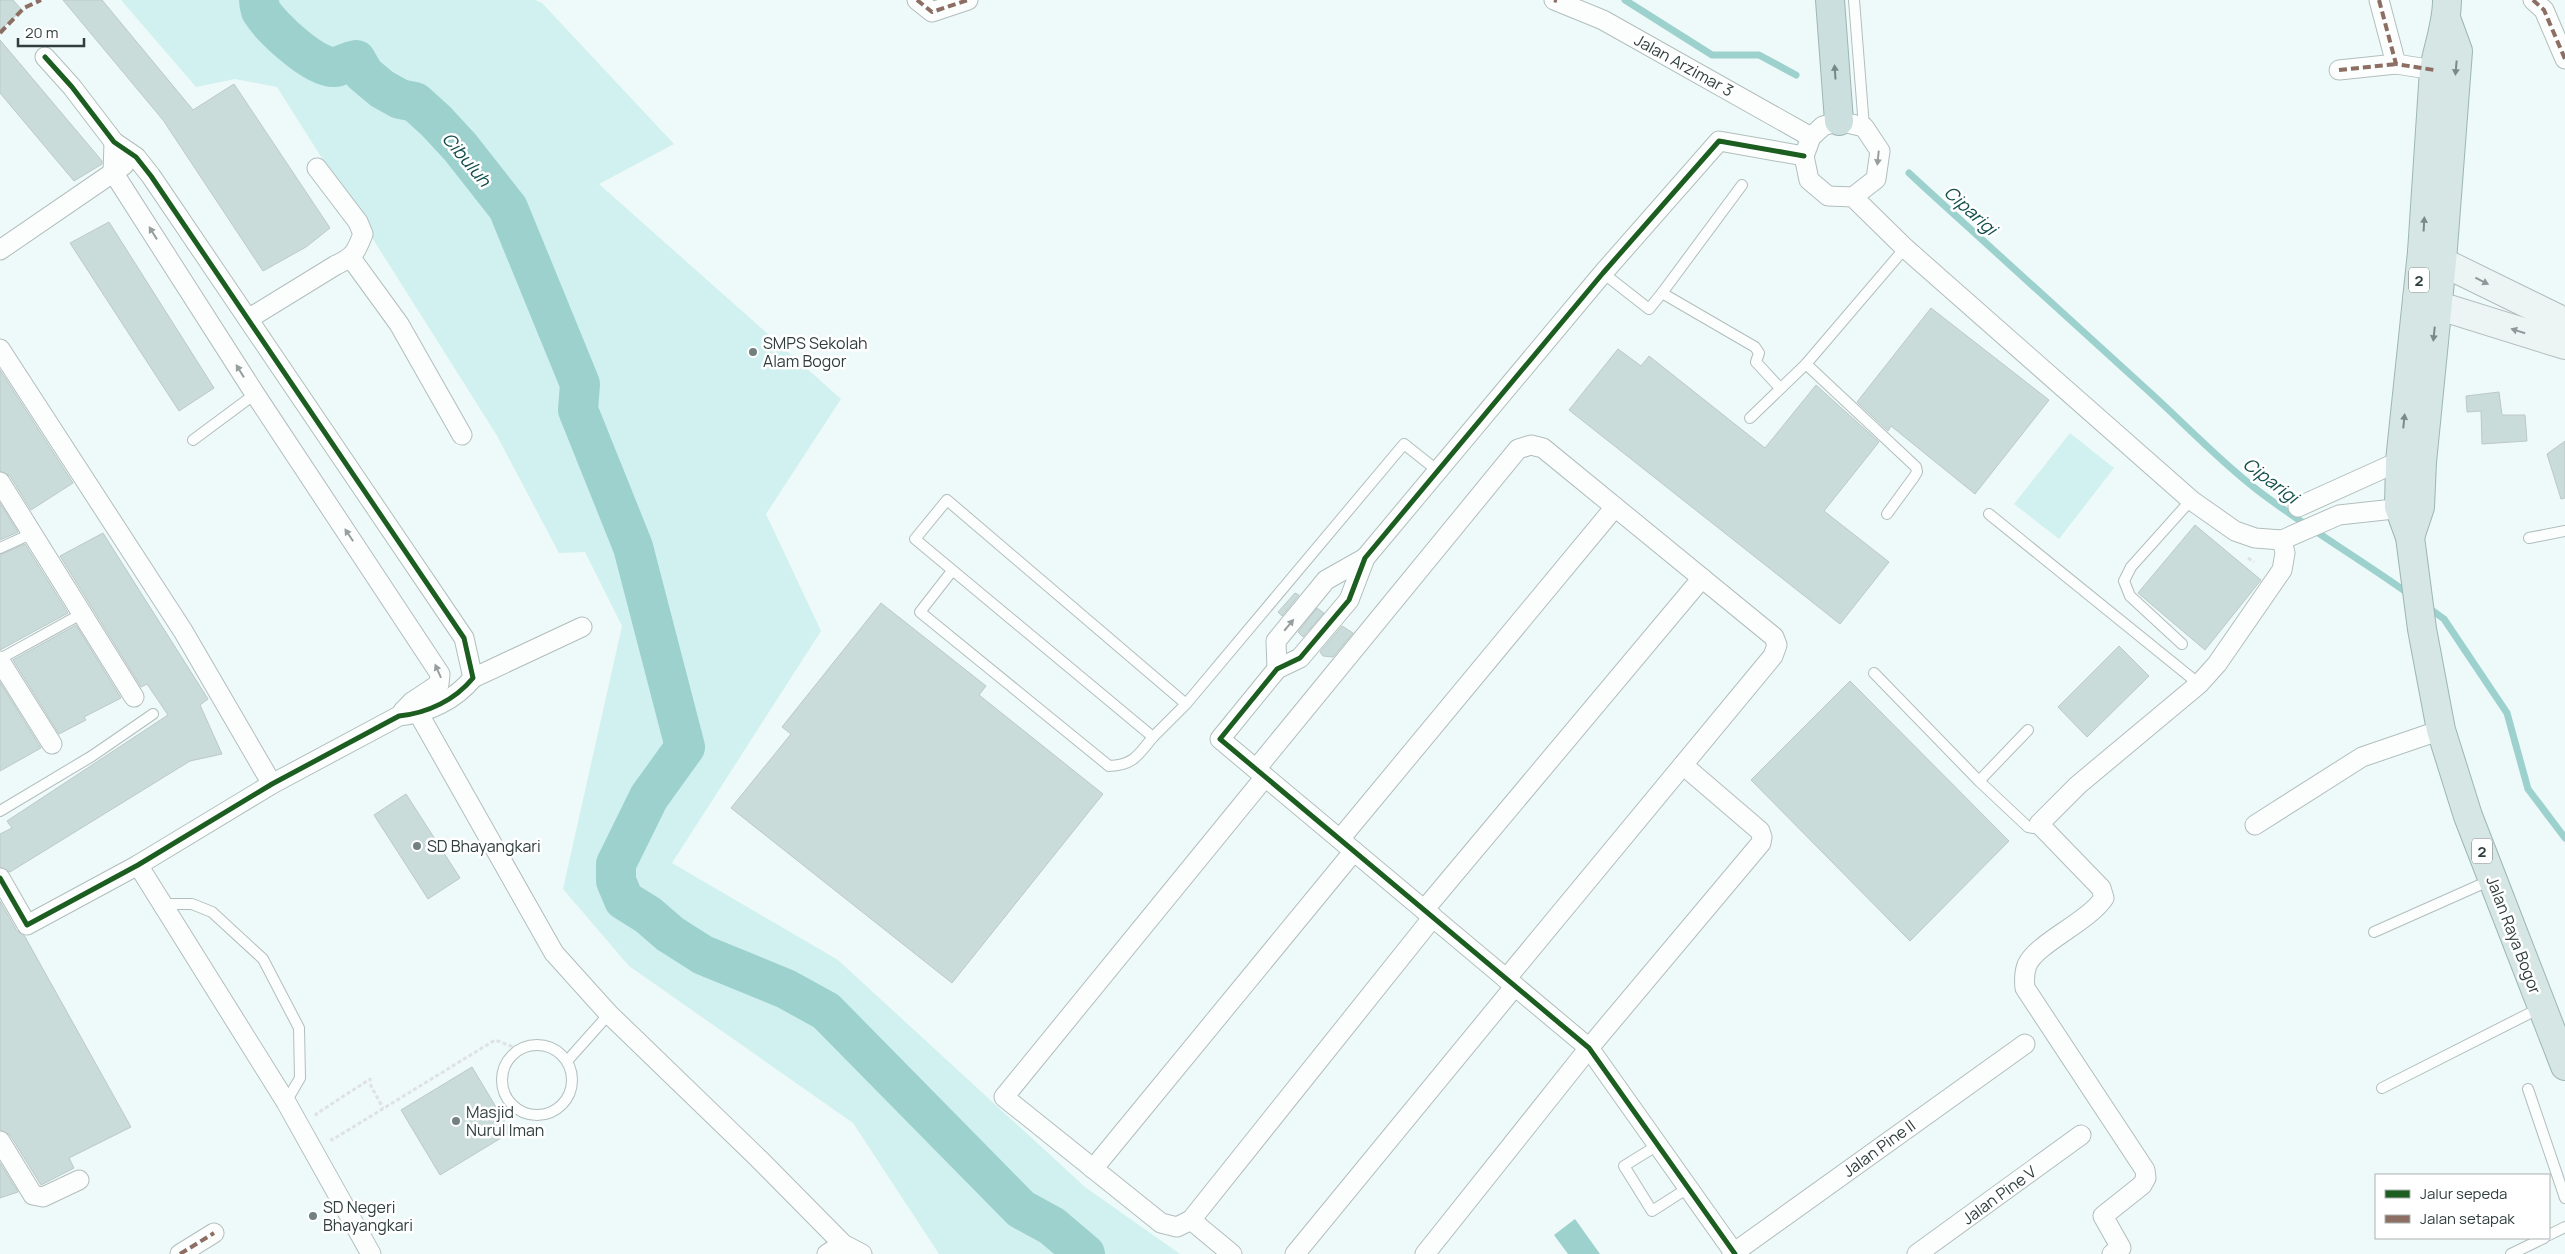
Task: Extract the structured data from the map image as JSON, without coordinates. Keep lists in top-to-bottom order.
{
  "streets": {
    "highway": ["2", "Jalan Raya Bogor"],
    "street": ["Jalan Arzimar 3", "Jalan Pine II", "Jalan Pine V"]
  },
  "crossings": [
    ["2", "Jalan Raya Bogor"]
  ],
  "water": ["Cibuluh", "Ciparigi"],
  "places": [
    "SMPS Sekolah Alam Bogor",
    "SD Bhayangkari",
    "Masjid Nurul Iman",
    "SD Negeri Bhayangkari"
  ],
  "legend": ["Jalur sepeda", "Jalan setapak"],
  "scale_bar": "20 m"
}
